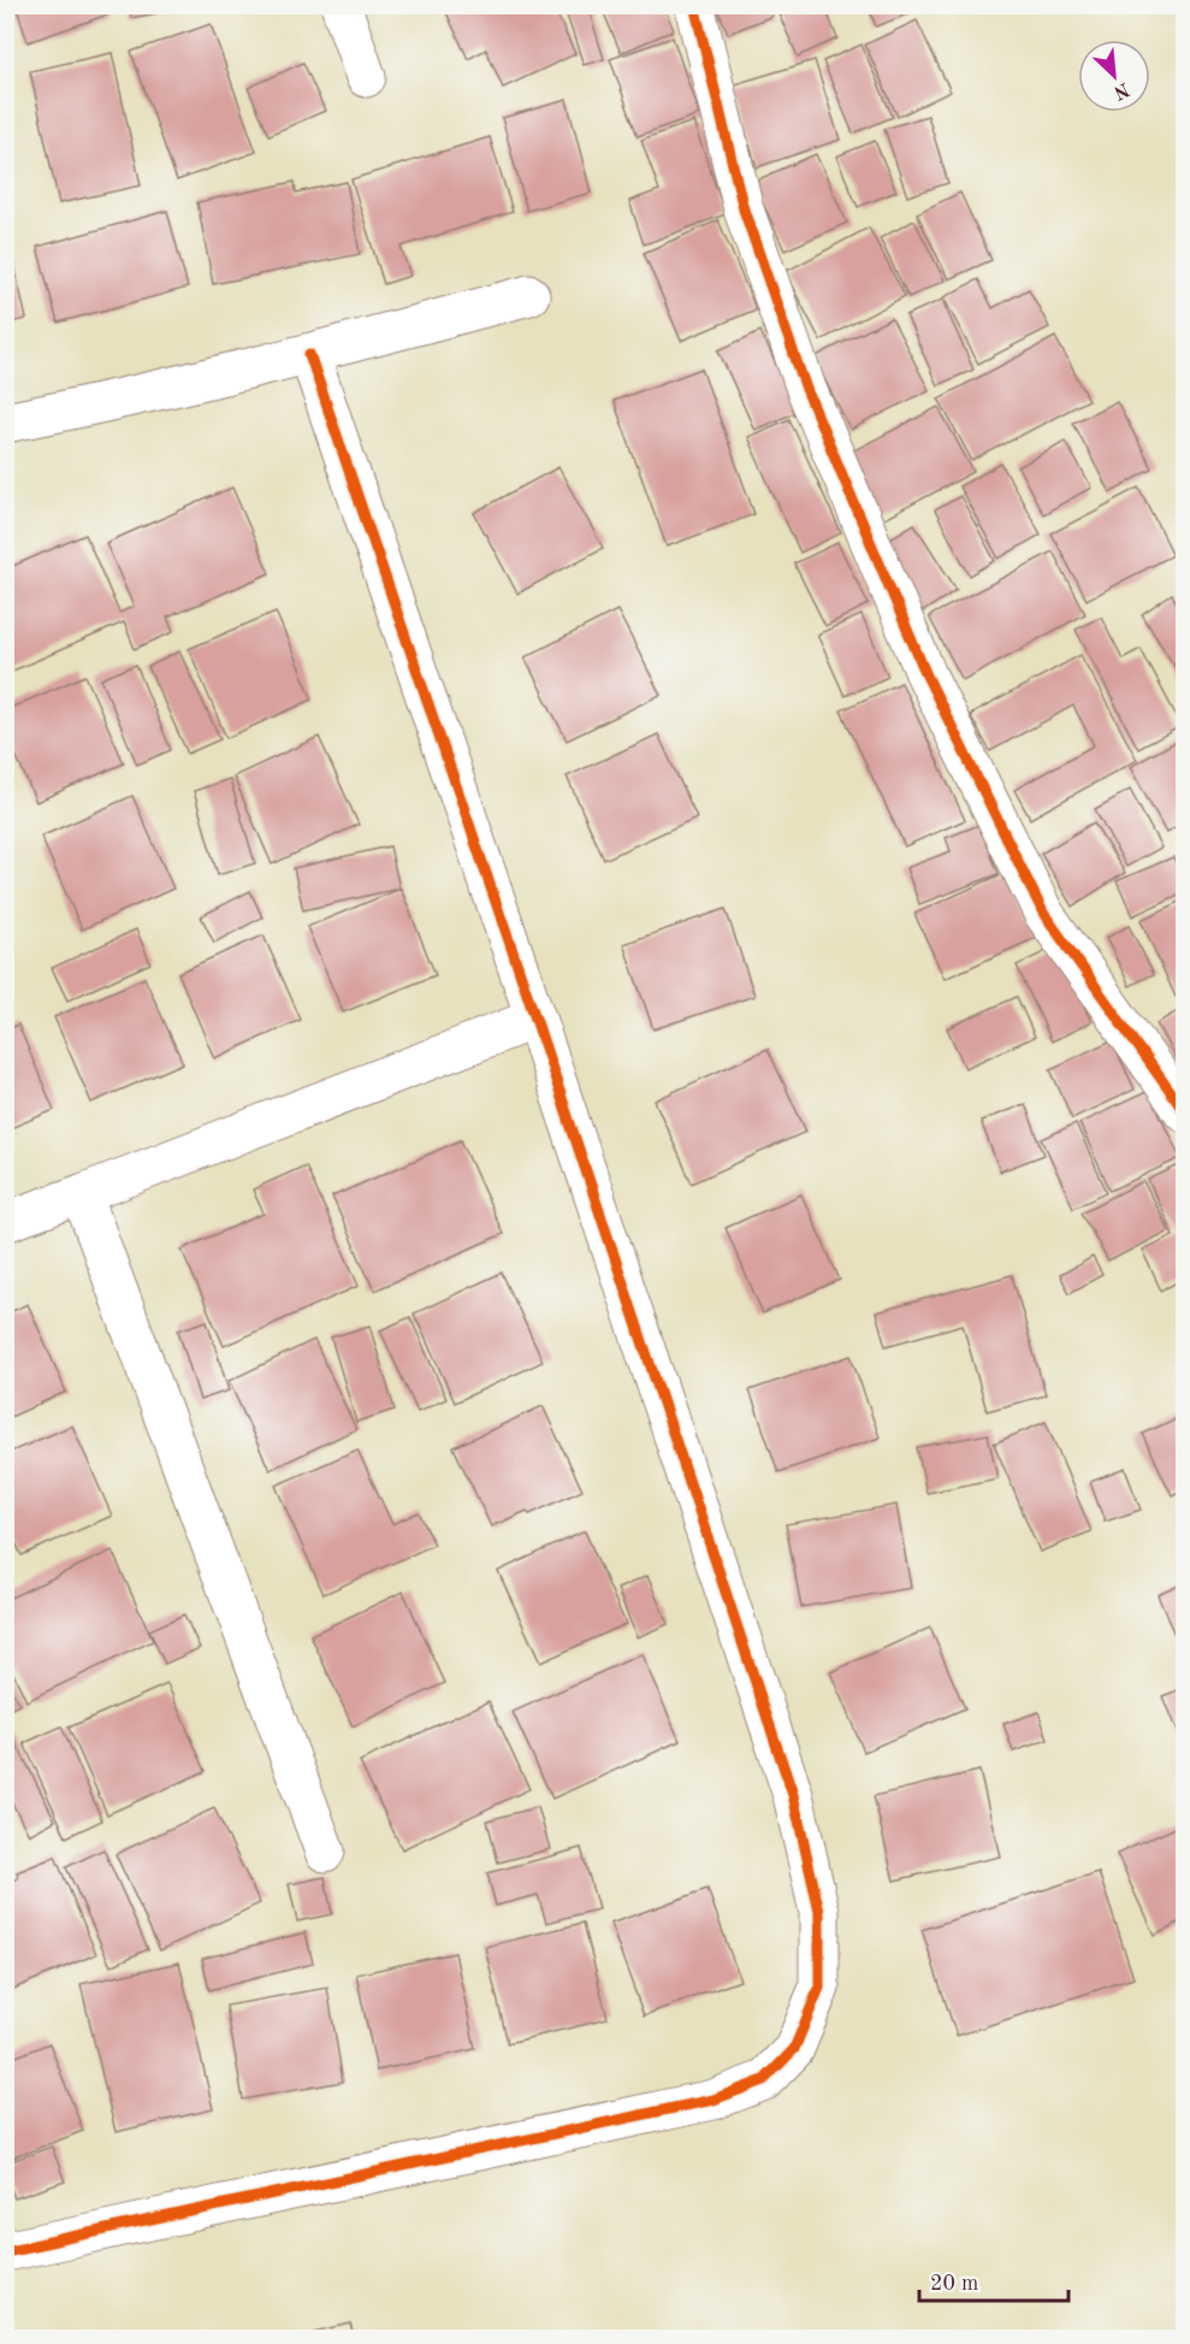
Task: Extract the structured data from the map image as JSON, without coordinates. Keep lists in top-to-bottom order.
{
  "scale_bar": "20 m",
  "north": "bottom right"
}
